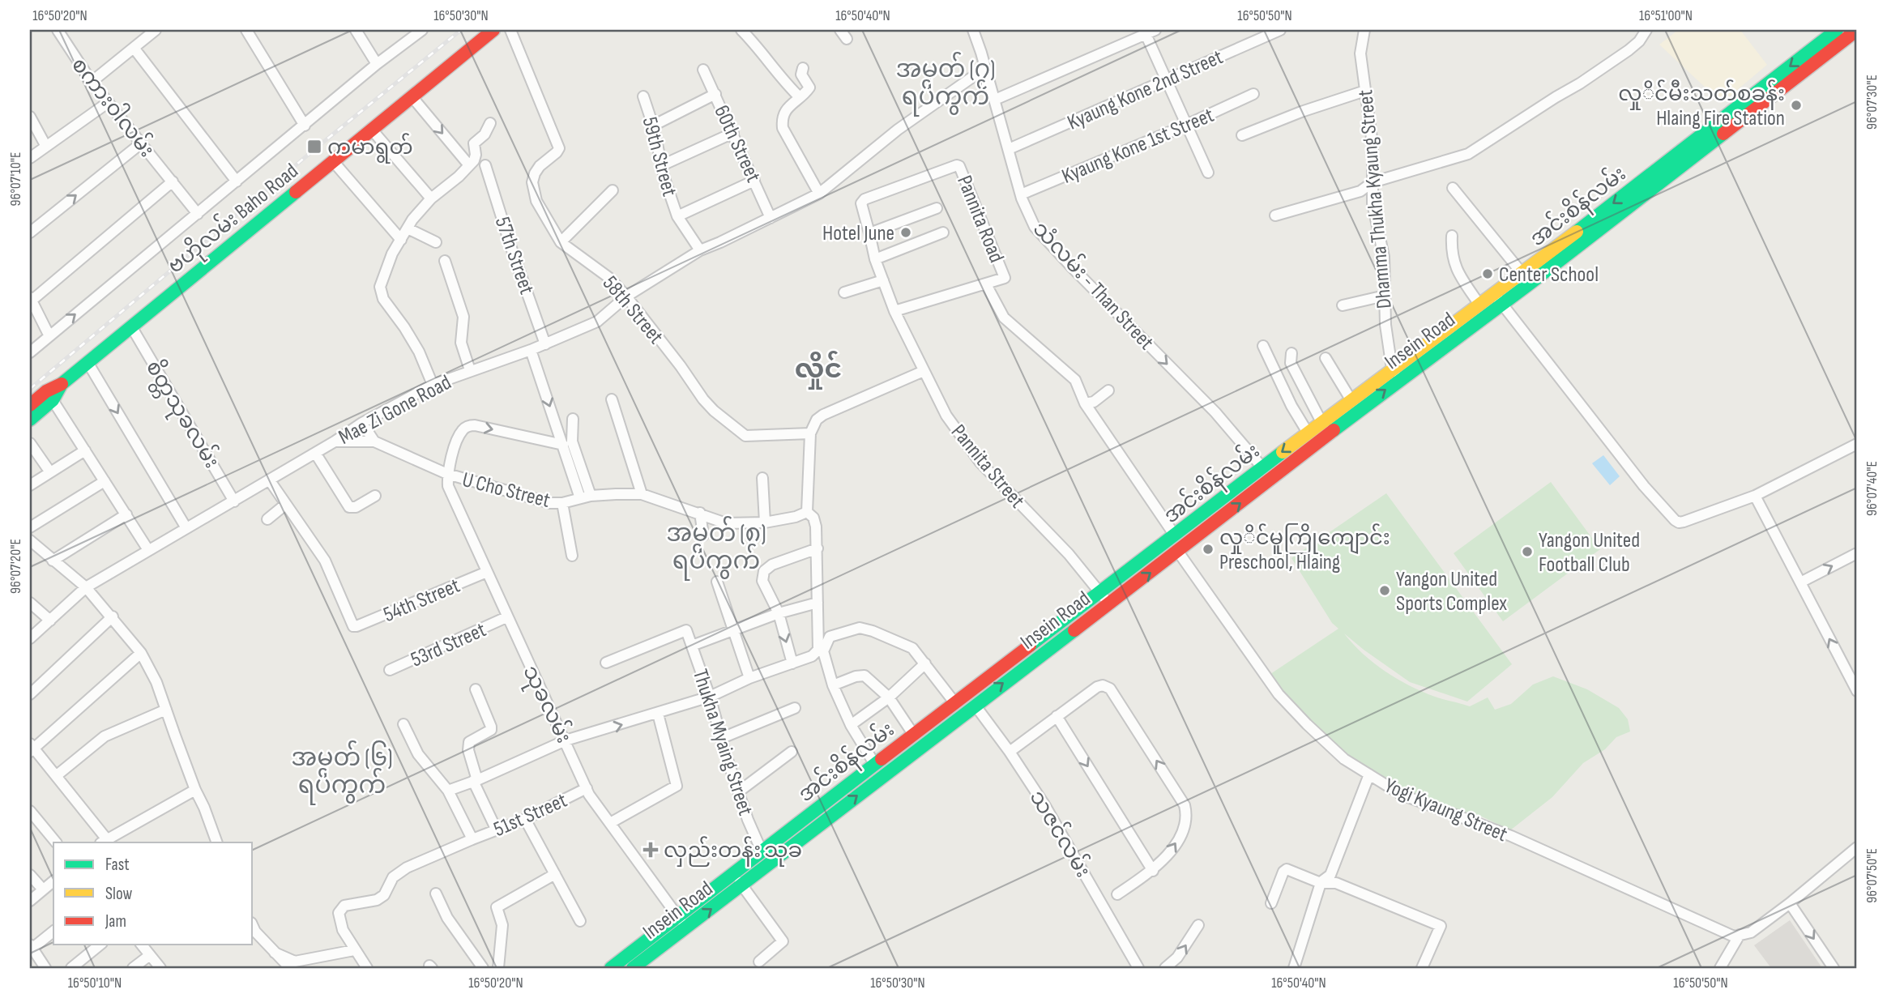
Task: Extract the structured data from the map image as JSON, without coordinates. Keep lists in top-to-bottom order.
{
  "streets": {
    "main road": ["အင်းစိန်လမ်း", "ဗဟိုလမ်း Baho Road", "Insein Road"],
    "street": [
      "Kyaung Kone 2nd Street",
      "စကား၀ါလမ်း",
      "60th Street",
      "Kyaung Kone 1st Street",
      "59th Street",
      "Dhamma Thukha Kyaung Street",
      "Pannita Road",
      "57th Street",
      "သံလမ်း - Than Street",
      "58th Street",
      "Mae Zi Gone Road",
      "စိတ္တသုခလမ်း",
      "Pannita Street",
      "U Cho Street",
      "54th Street",
      "53rd Street",
      "သုခလမ်း",
      "Thukha Myaing Street",
      "Yogi Kyaung Street",
      "51st Street",
      "သဇင်လမ်း"
    ]
  },
  "crossings": [
    ["Kyaung Kone 2nd Street", "သံလမ်း - Than Street"],
    ["60th Street", "59th Street"],
    ["60th Street", "Mae Zi Gone Road"],
    ["Kyaung Kone 1st Street", "သံလမ်း - Than Street"],
    ["59th Street", "Mae Zi Gone Road"],
    ["Dhamma Thukha Kyaung Street", "အင်းစိန်လမ်း"],
    ["Dhamma Thukha Kyaung Street", "Insein Road"],
    ["အင်းစိန်လမ်း", "သံလမ်း - Than Street"],
    ["အင်းစိန်လမ်း", "Insein Road"],
    ["အင်းစိန်လမ်း", "Pannita Street"],
    ["အင်းစိန်လမ်း", "သုခလမ်း"],
    ["အင်းစိန်လမ်း", "Thukha Myaing Street"],
    ["အင်းစိန်လမ်း", "သဇင်လမ်း"],
    ["ဗဟိုလမ်း Baho Road", "စိတ္တသုခလမ်း"],
    ["Pannita Road", "Pannita Street"],
    ["57th Street", "Mae Zi Gone Road"],
    ["သံလမ်း - Than Street", "Mae Zi Gone Road"],
    ["58th Street", "Mae Zi Gone Road"],
    ["Insein Road", "Pannita Street"],
    ["Insein Road", "သုခလမ်း"],
    ["Insein Road", "Yogi Kyaung Street"],
    ["Insein Road", "သဇင်လမ်း"],
    ["Mae Zi Gone Road", "စိတ္တသုခလမ်း"],
    ["Mae Zi Gone Road", "U Cho Street"],
    ["U Cho Street", "သုခလမ်း"],
    ["54th Street", "သုခလမ်း"],
    ["53rd Street", "သုခလမ်း"],
    ["သုခလမ်း", "51st Street"]
  ],
  "one_way": ["Insein Road"],
  "districts": [
    "အမှတ် (၇) ရပ်ကွက်",
    "လှိုင်",
    "အမှတ် (၈) ရပ်ကွက်",
    "အမှတ် (၆) ရပ်ကွက်"
  ],
  "places": {
    "other": [
      "လှုိင်မီးသတ်စခန်း Hlaing Fire Station",
      "Hotel June",
      "Center School",
      "လှုိင်မူကြိုကျောင်း Preschool, Hlaing",
      "Yangon United Football Club",
      "Yangon United Sports Complex"
    ],
    "transit": ["ကမာရွတ်"],
    "health": ["လှည်းတန်း သုခ"]
  },
  "legend": ["Fast", "Slow", "Jam"],
  "coordinates": [
    "16°50'20\"N",
    "16°50'30\"N",
    "16°50'40\"N",
    "16°50'50\"N",
    "16°51'00\"N",
    "96°07'30\"E",
    "96°07'10\"E",
    "96°07'40\"E",
    "96°07'20\"E",
    "96°07'50\"E",
    "16°50'10\"N"
  ]
}
